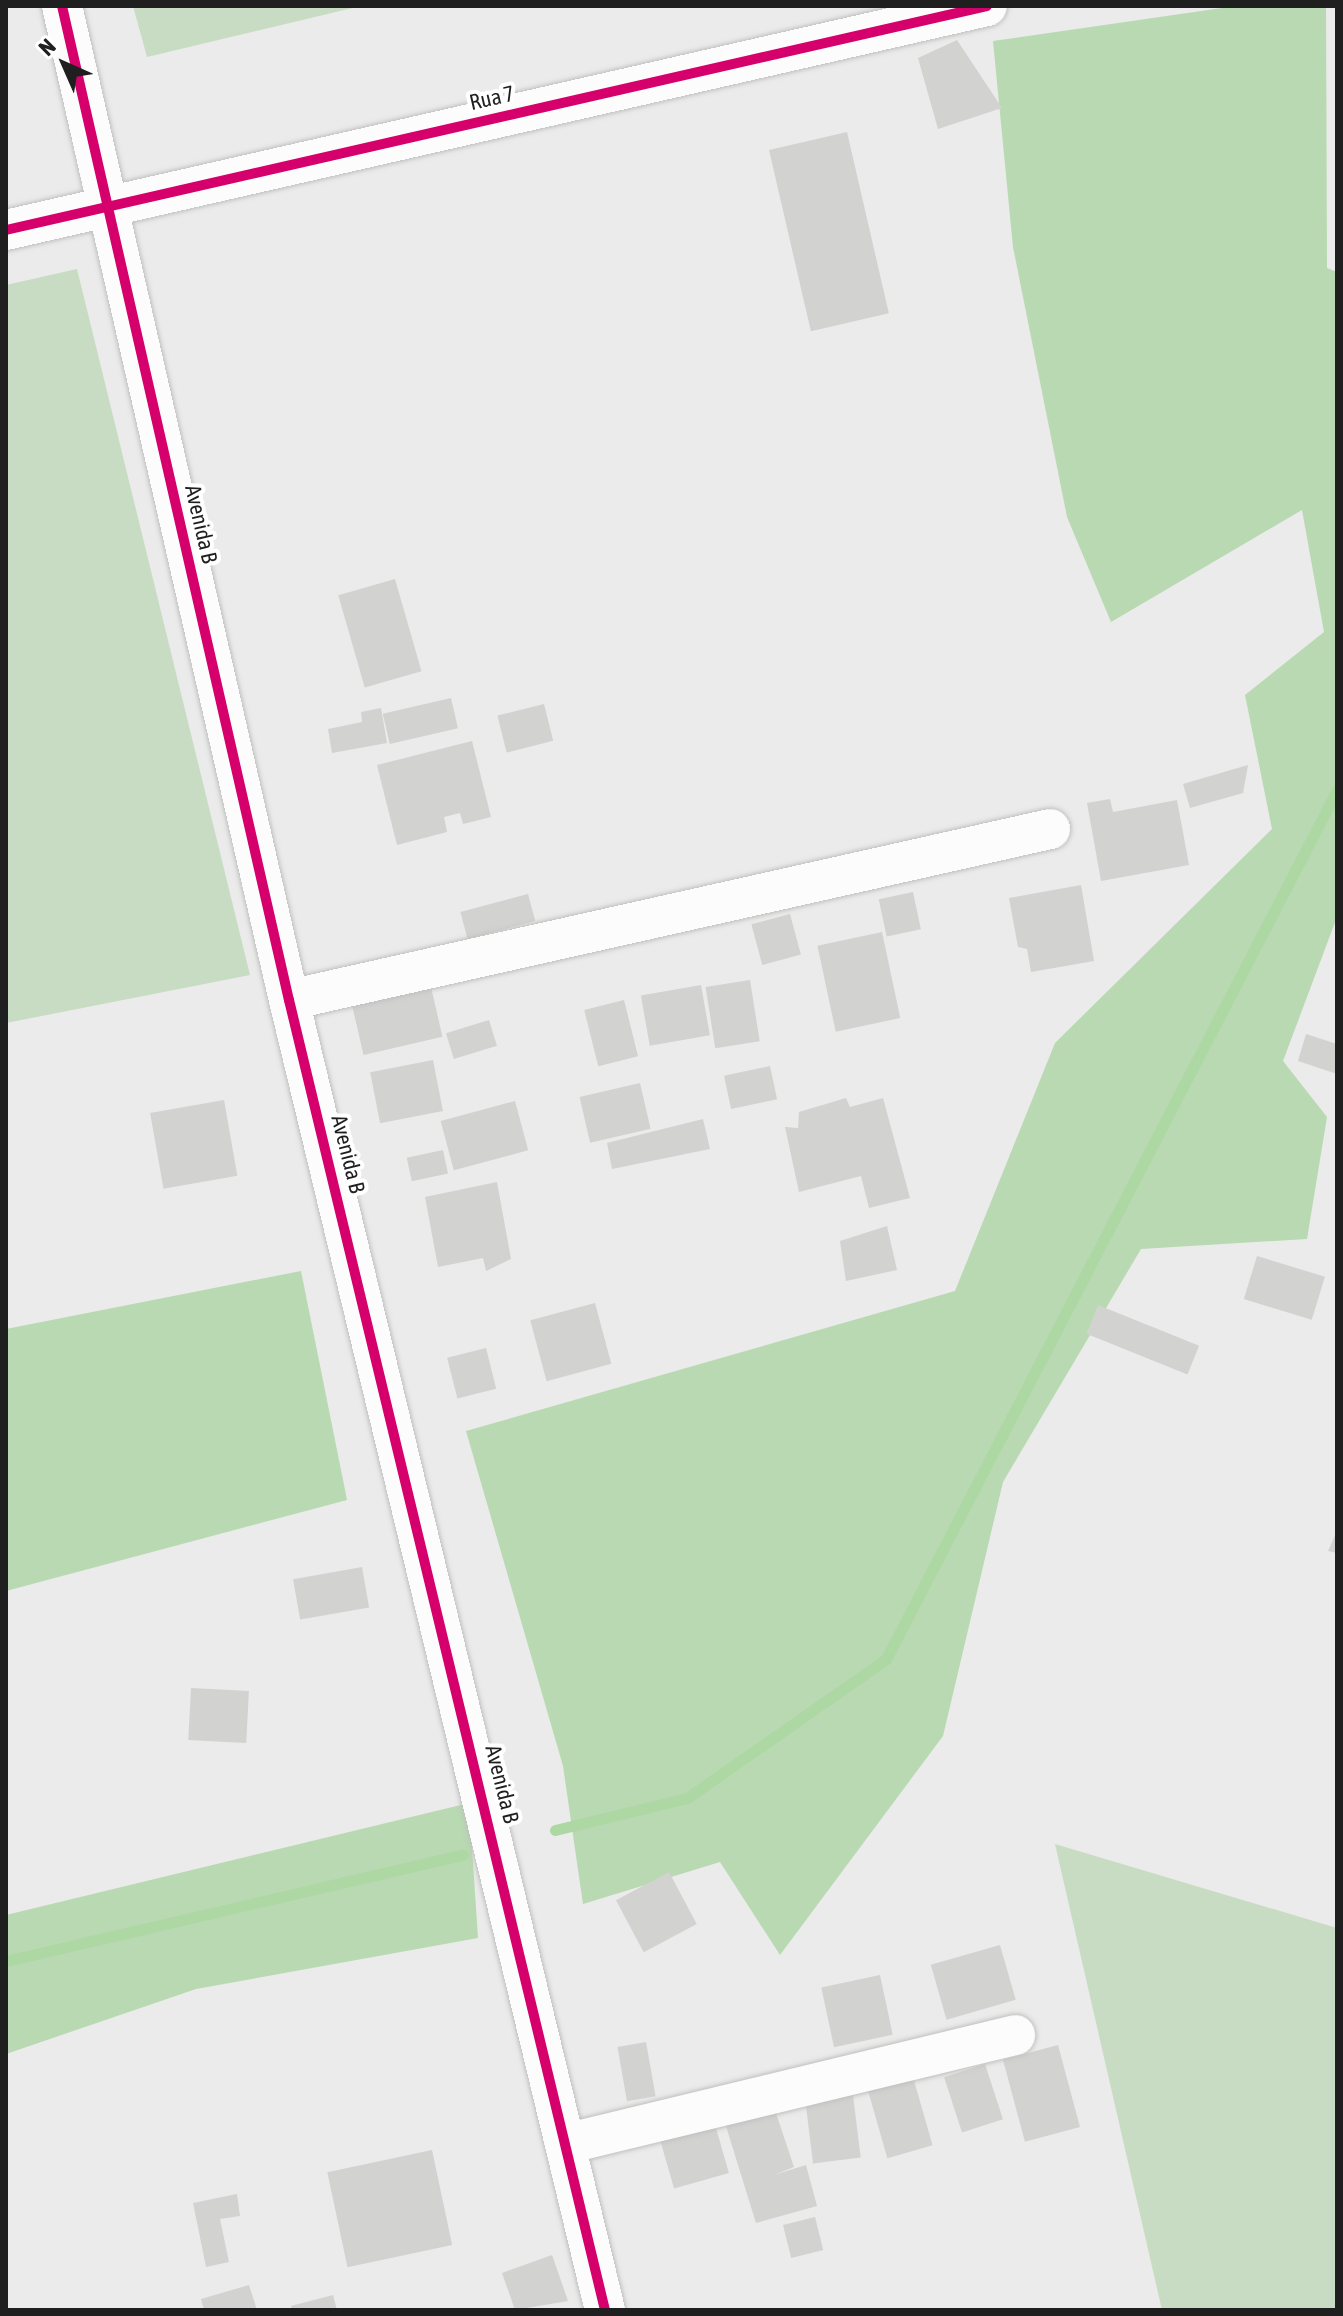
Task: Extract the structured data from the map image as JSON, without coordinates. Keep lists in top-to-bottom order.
{
  "streets": {
    "street": ["Rua 7", "Avenida B"]
  },
  "crossings": [
    ["Rua 7", "Avenida B"]
  ],
  "north": "top left"
}
